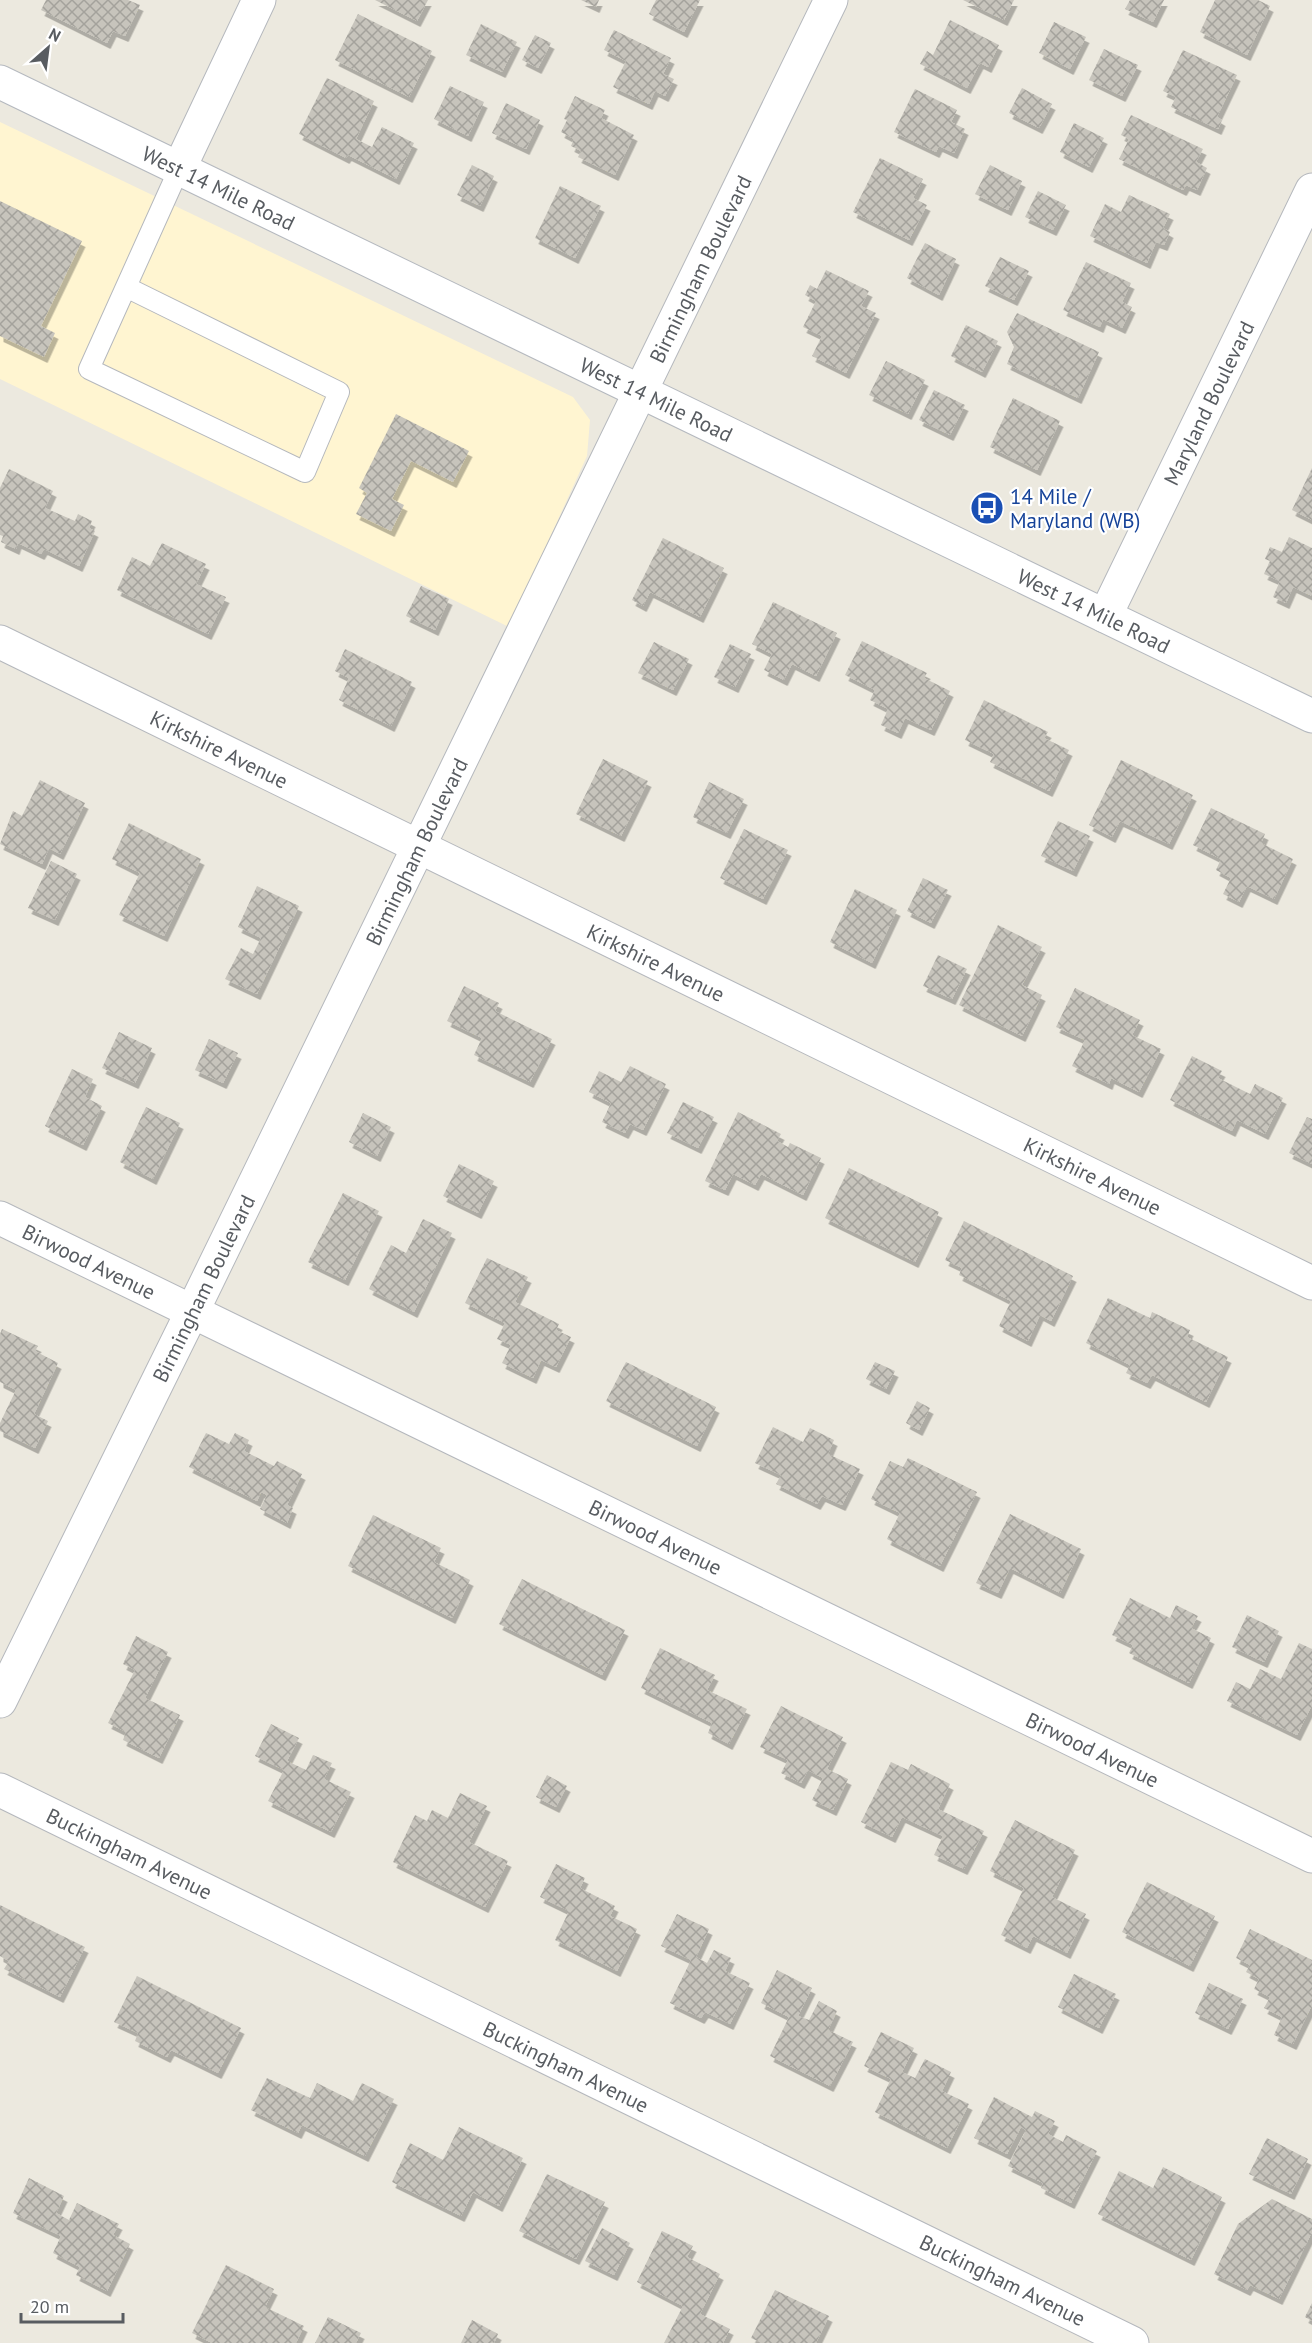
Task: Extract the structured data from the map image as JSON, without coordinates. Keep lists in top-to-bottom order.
{
  "streets": {
    "street": [
      "West 14 Mile Road",
      "Birmingham Boulevard",
      "Maryland Boulevard",
      "Kirkshire Avenue",
      "Birwood Avenue",
      "Buckingham Avenue"
    ]
  },
  "crossings": [
    ["West 14 Mile Road", "Birmingham Boulevard"],
    ["West 14 Mile Road", "Maryland Boulevard"],
    ["Birmingham Boulevard", "Kirkshire Avenue"],
    ["Birmingham Boulevard", "Birwood Avenue"]
  ],
  "places": {
    "bus stop": ["14 Mile / Maryland (WB)"]
  },
  "scale_bar": "20 m",
  "north": "top right"
}
